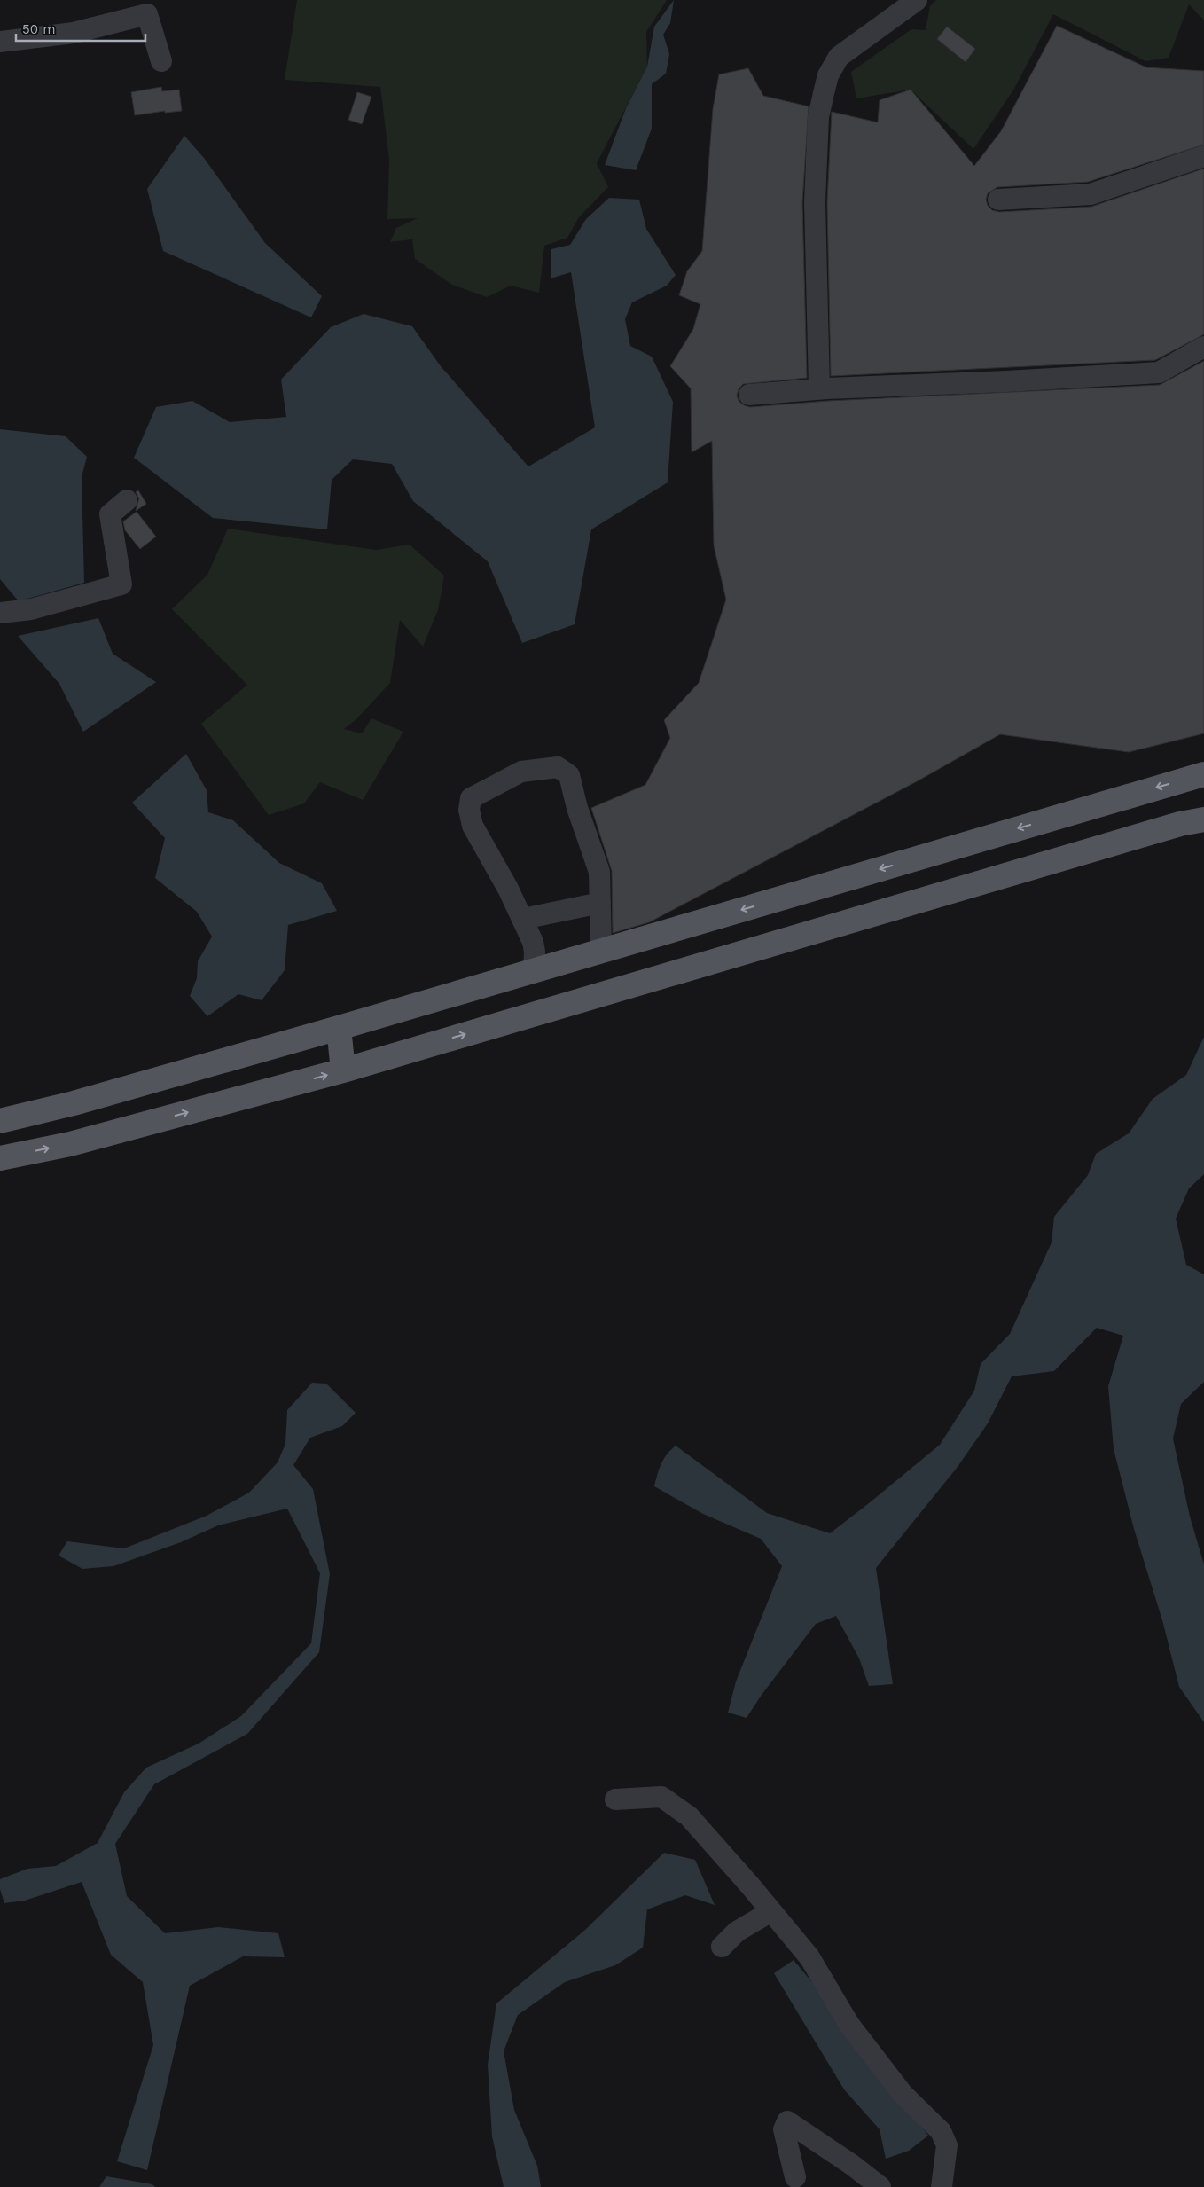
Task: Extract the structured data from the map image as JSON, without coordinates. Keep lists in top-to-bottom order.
{
  "scale_bar": "50 m"
}
